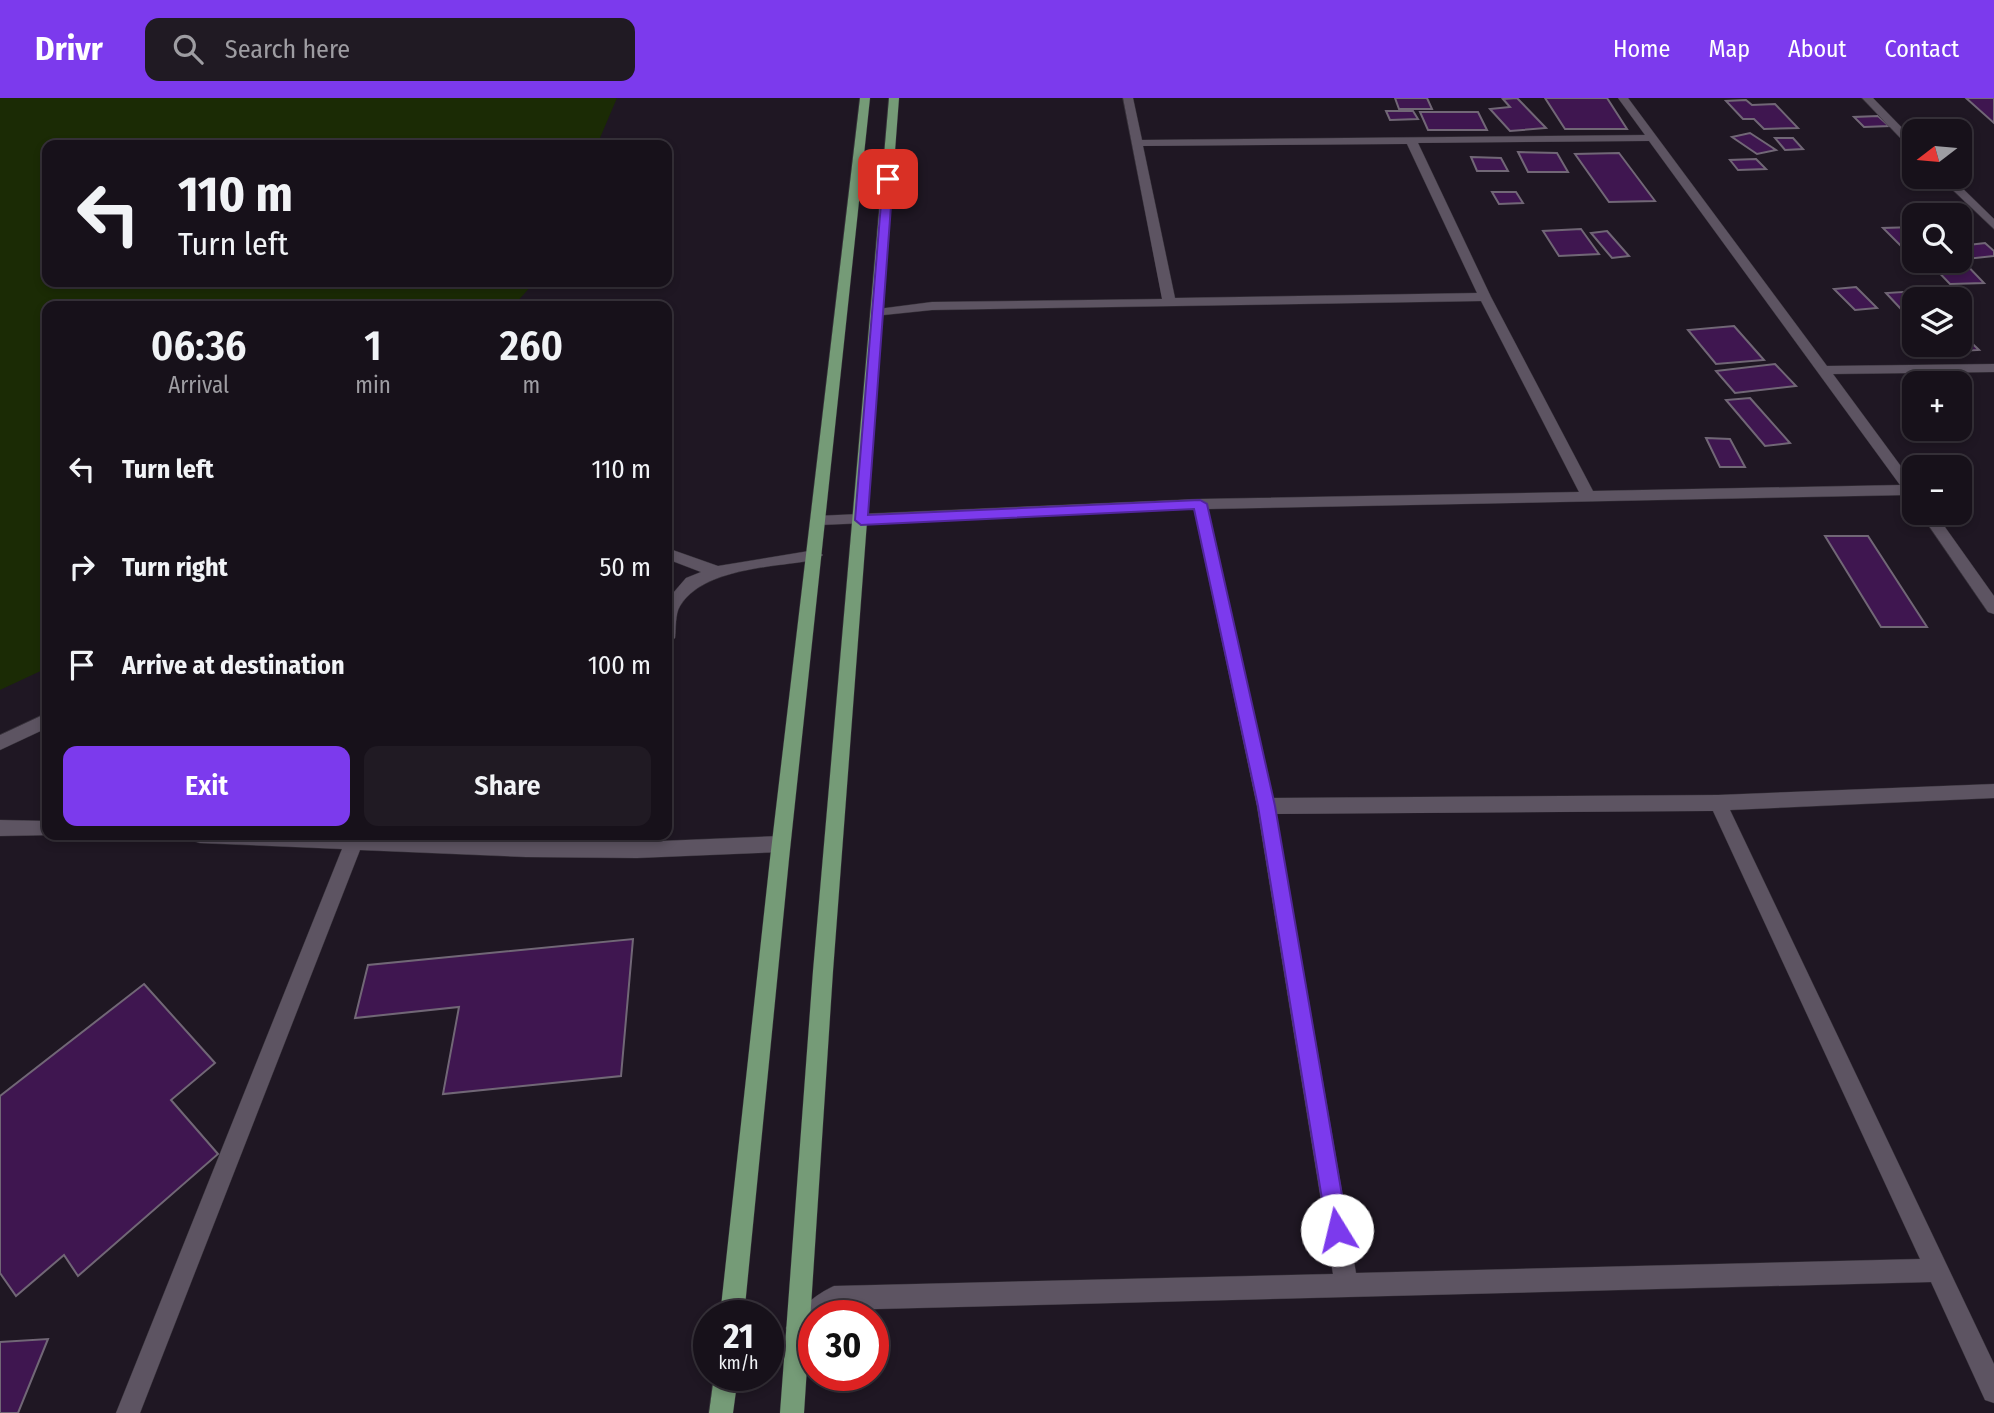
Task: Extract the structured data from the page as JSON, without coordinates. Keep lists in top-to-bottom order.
{
  "north": "left",
  "page": {
    "header": "Drivr",
    "search": "Search here",
    "nav": [
      "Home",
      "Map",
      "About",
      "Contact"
    ],
    "map_buttons": ["+", "−"],
    "turn": ["110 m", "Turn left"],
    "eta": [
      "06:36",
      "Arrival",
      "1",
      "min",
      "260",
      "m"
    ],
    "list": [
      {
        "name": "Turn left",
        "value": "110 m"
      },
      {
        "name": "Turn right",
        "value": "50 m"
      },
      {
        "name": "Arrive at destination",
        "value": "100 m"
      }
    ],
    "buttons": ["Exit", "Share"],
    "speed": "21 km/h",
    "limit": "30"
  }
}
